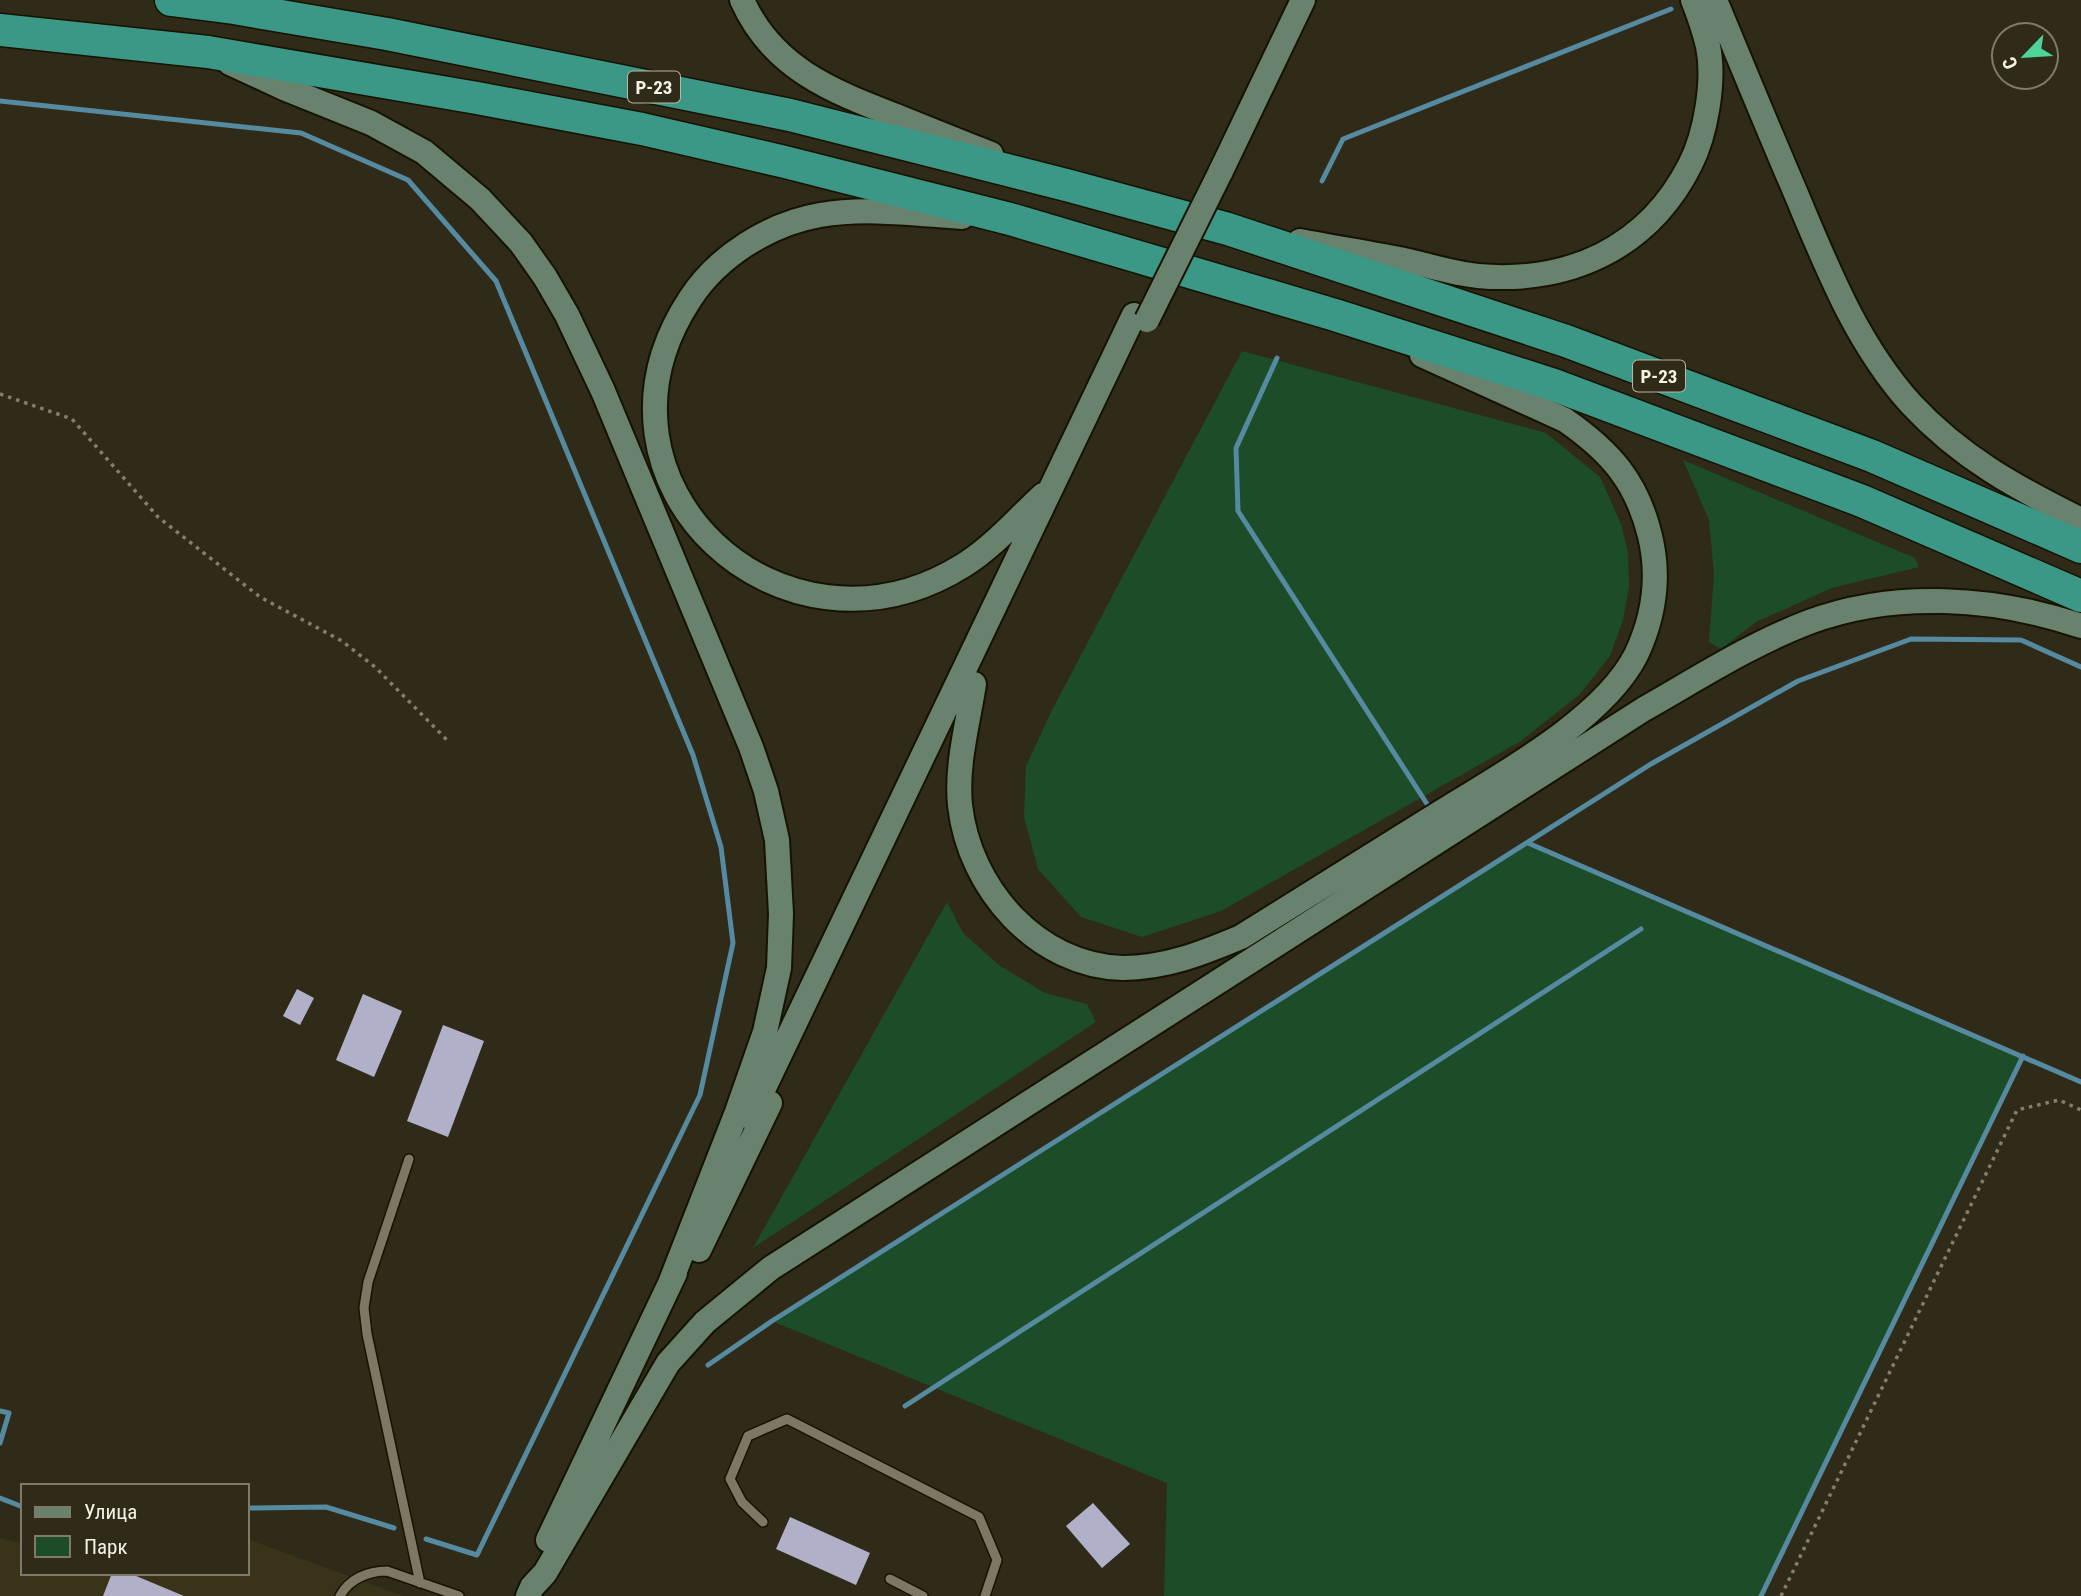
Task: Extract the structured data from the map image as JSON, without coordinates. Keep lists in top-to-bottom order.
{
  "streets": {
    "highway": ["Р-23"]
  },
  "legend": ["Улица", "Парк"],
  "north": "bottom left"
}
